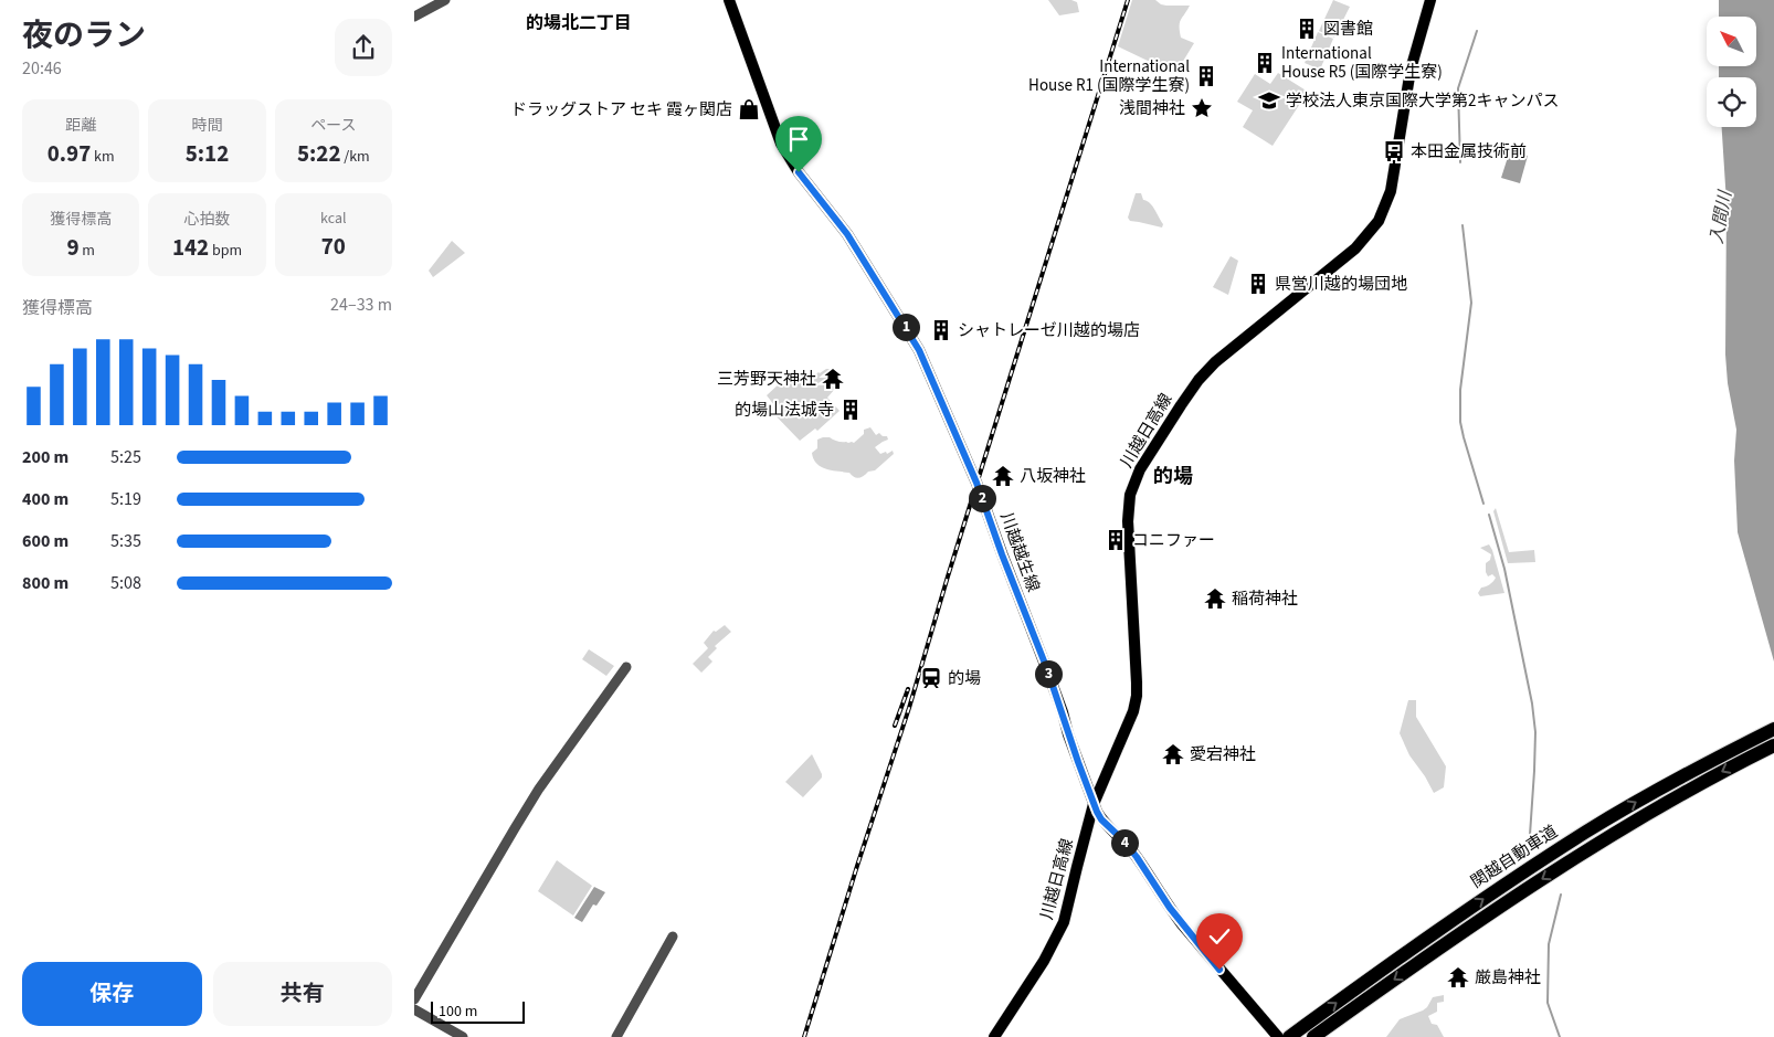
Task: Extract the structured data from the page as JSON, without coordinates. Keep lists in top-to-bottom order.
{
  "streets": {
    "highway": ["関越自動車道"],
    "main road": ["川越日高線", "川越越生線"]
  },
  "crossings": [
    ["川越日高線", "川越越生線"]
  ],
  "districts": ["的場北二丁目", "的場"],
  "water": ["入間川"],
  "places": {
    "building": [
      "図書館",
      "International House R5 (国際学生寮)",
      "International House R1 (国際学生寮)",
      "県営川越的場団地",
      "シャトレーゼ川越的場店",
      "的場山法城寺",
      "コニファー"
    ],
    "school or university": ["学校法人東京国際大学第2キャンパス"],
    "place": ["浅間神社"],
    "shop": ["ドラッグストア セキ 霞ヶ関店"],
    "bus stop": ["本田金属技術前"],
    "temple": [
      "三芳野天神社",
      "八坂神社",
      "稲荷神社",
      "愛宕神社",
      "厳島神社"
    ],
    "station": ["的場"]
  },
  "scale_bar": "100 m",
  "north": "top left",
  "page": {
    "heading": ["夜のラン", "20:46"],
    "stats": [
      ["距離", "0.97 km"],
      ["時間", "5:12"],
      ["ペース", "5:22 /km"],
      ["獲得標高", "9 m"],
      ["心拍数", "142 bpm"],
      ["kcal", "70"]
    ],
    "chart": ["獲得標高", "24–33 m"],
    "pins": [
      "1",
      "2",
      "3",
      "4"
    ],
    "list": [
      {
        "name": "200 m",
        "note": "5:25"
      },
      {
        "name": "400 m",
        "note": "5:19"
      },
      {
        "name": "600 m",
        "note": "5:35"
      },
      {
        "name": "800 m",
        "note": "5:08"
      }
    ],
    "buttons": ["保存", "共有"],
    "scale": "100 m"
  }
}
